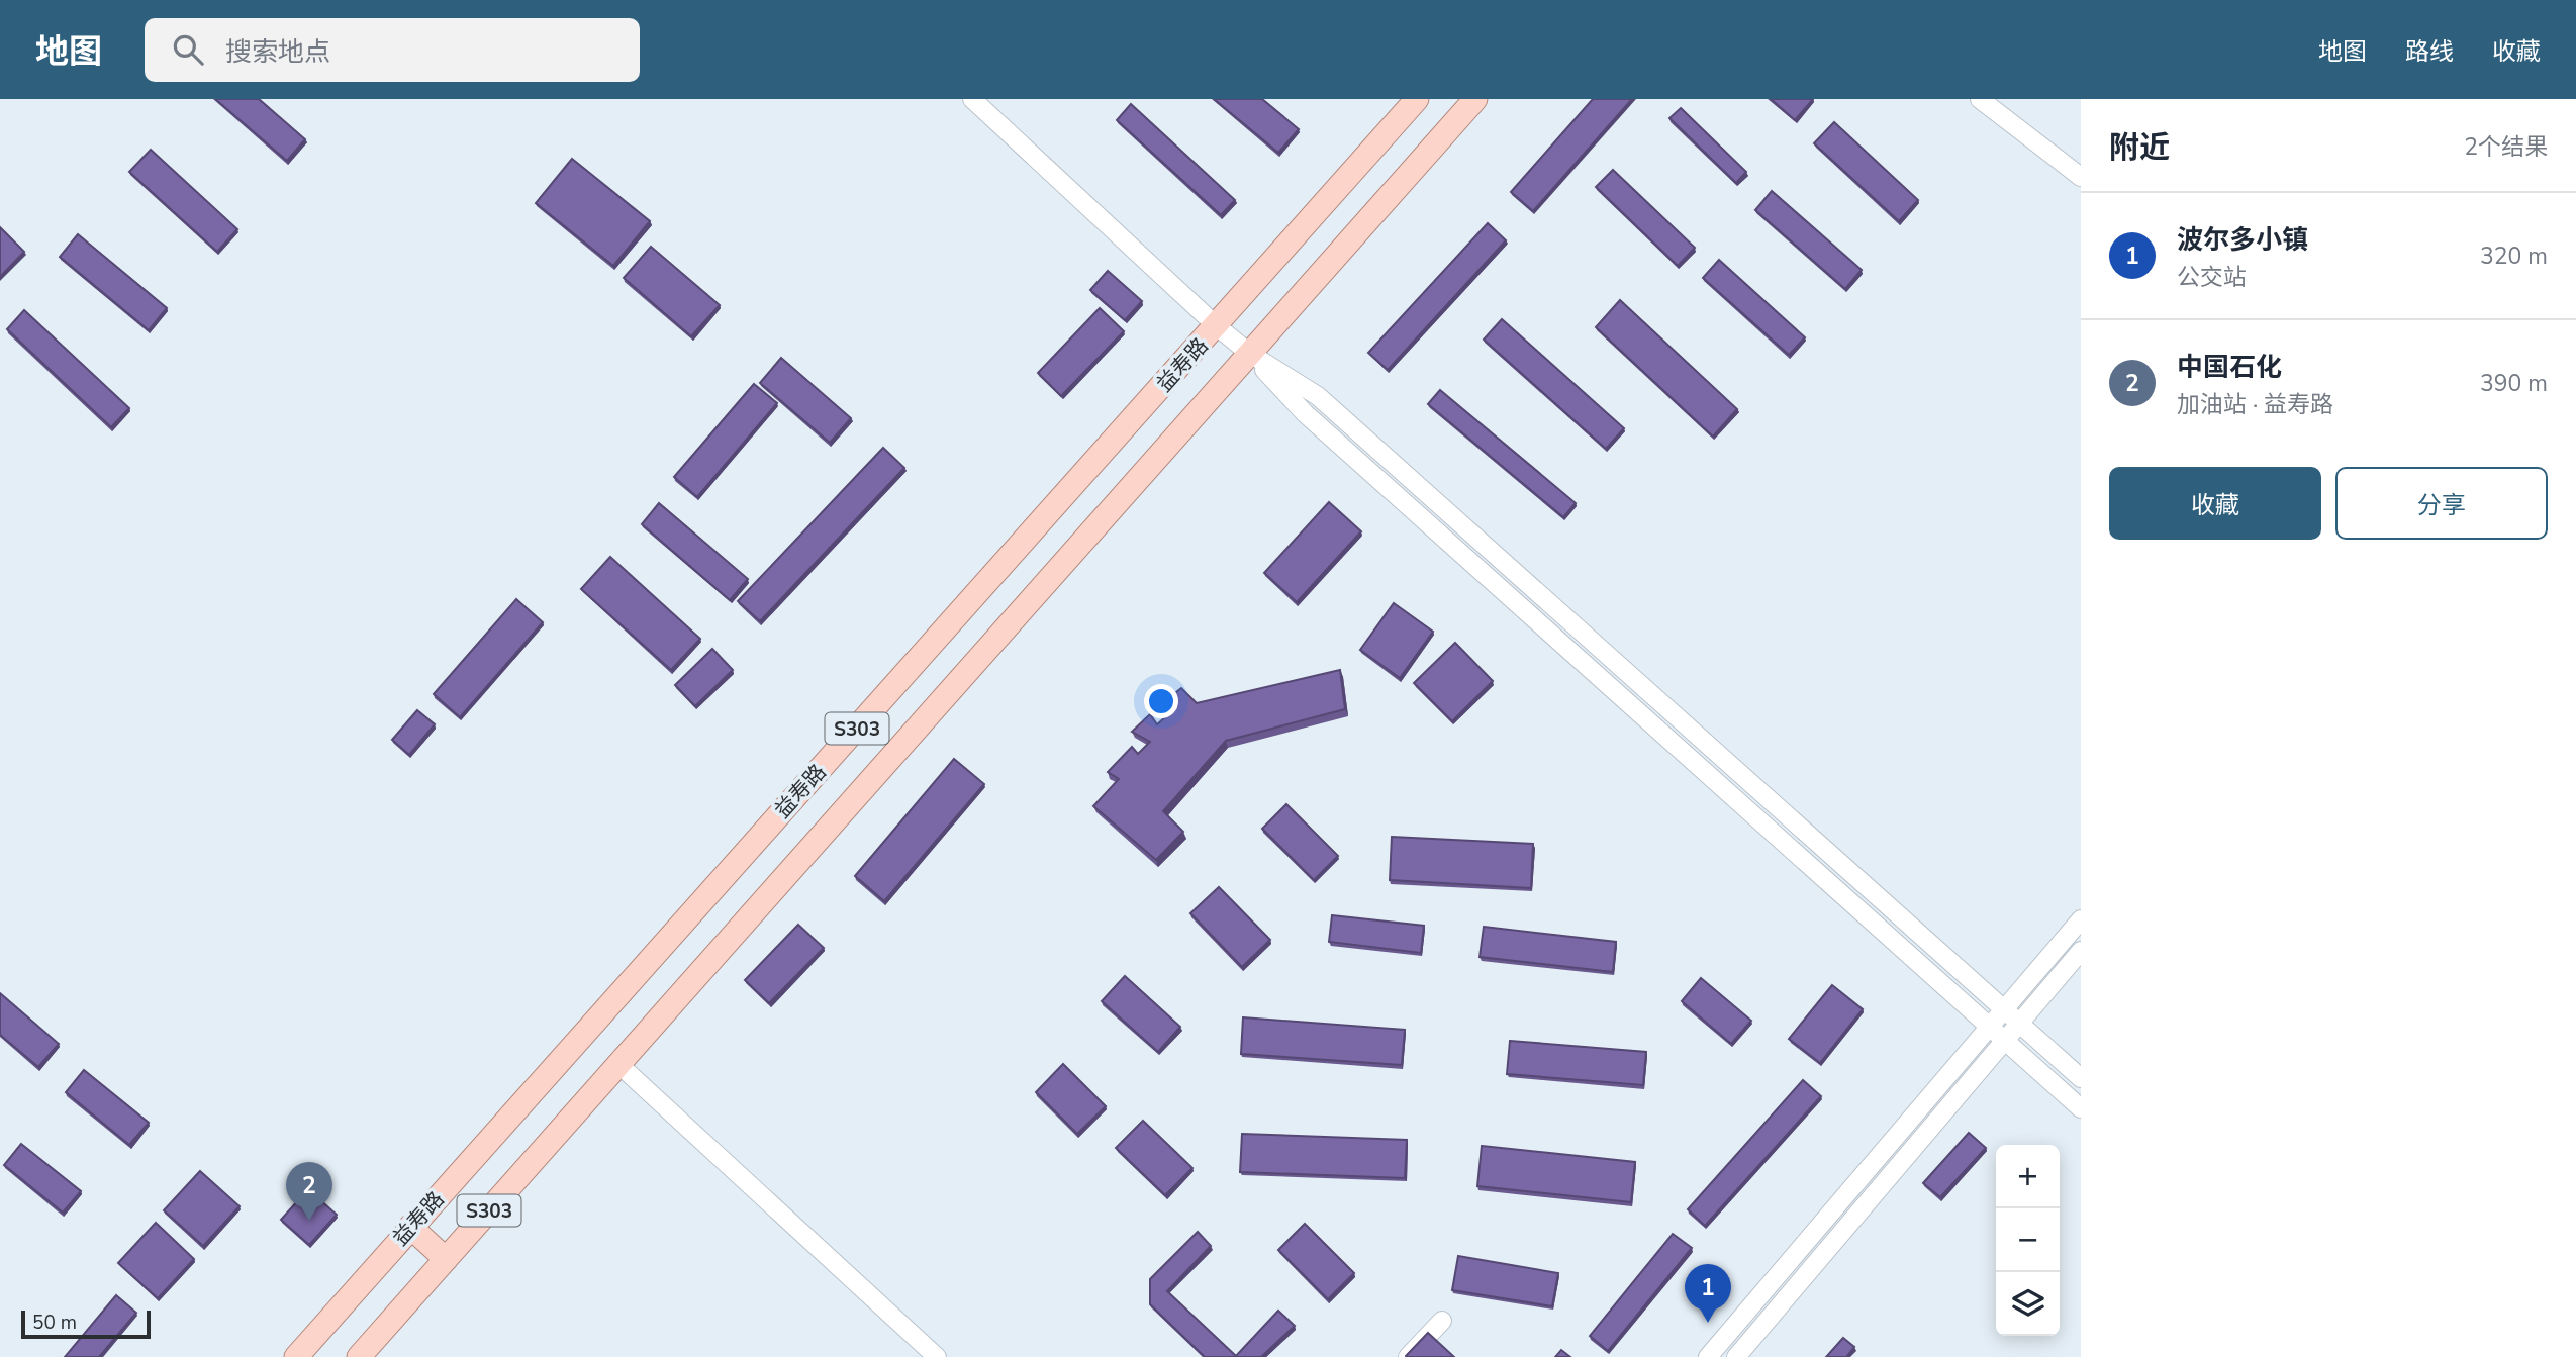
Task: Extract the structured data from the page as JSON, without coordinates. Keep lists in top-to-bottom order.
{
  "streets": {
    "main road": ["益寿路", "S303"]
  },
  "scale_bar": "50 m",
  "page": {
    "header": "地图",
    "search": "搜索地点",
    "nav": ["地图", "路线", "收藏"],
    "heading": ["附近", "2个结果"],
    "list": [
      {
        "mark": "1",
        "name": "波尔多小镇",
        "note": "公交站",
        "value": "320 m"
      },
      {
        "mark": "2",
        "name": "中国石化",
        "note": "加油站 · 益寿路",
        "value": "390 m"
      }
    ],
    "buttons": ["收藏", "分享"],
    "map_buttons": ["+", "−"],
    "pins": ["2", "1"],
    "scale": "50 m"
  }
}
